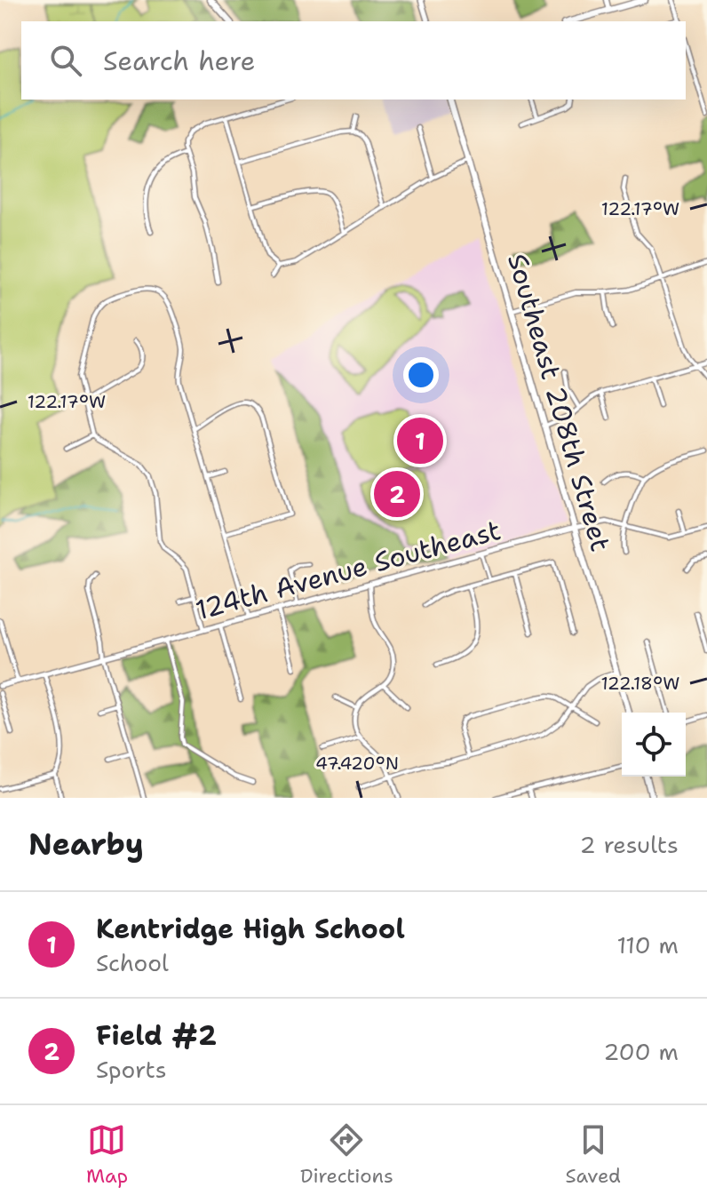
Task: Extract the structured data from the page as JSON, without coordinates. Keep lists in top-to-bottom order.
{
  "streets": {
    "main road": ["Southeast 208th Street"],
    "street": ["124th Avenue Southeast"]
  },
  "crossings": [
    ["Southeast 208th Street", "124th Avenue Southeast"]
  ],
  "page": {
    "search": "Search here",
    "pins": ["1", "2"],
    "heading": ["Nearby", "2 results"],
    "list": [
      {
        "mark": "1",
        "name": "Kentridge High School",
        "note": "School",
        "value": "110 m"
      },
      {
        "mark": "2",
        "name": "Field #2",
        "note": "Sports",
        "value": "200 m"
      }
    ],
    "nav": ["Map", "Directions", "Saved"]
  },
  "coordinates": ["122.17°W", "122.18°W", "47.420°N"]
}
